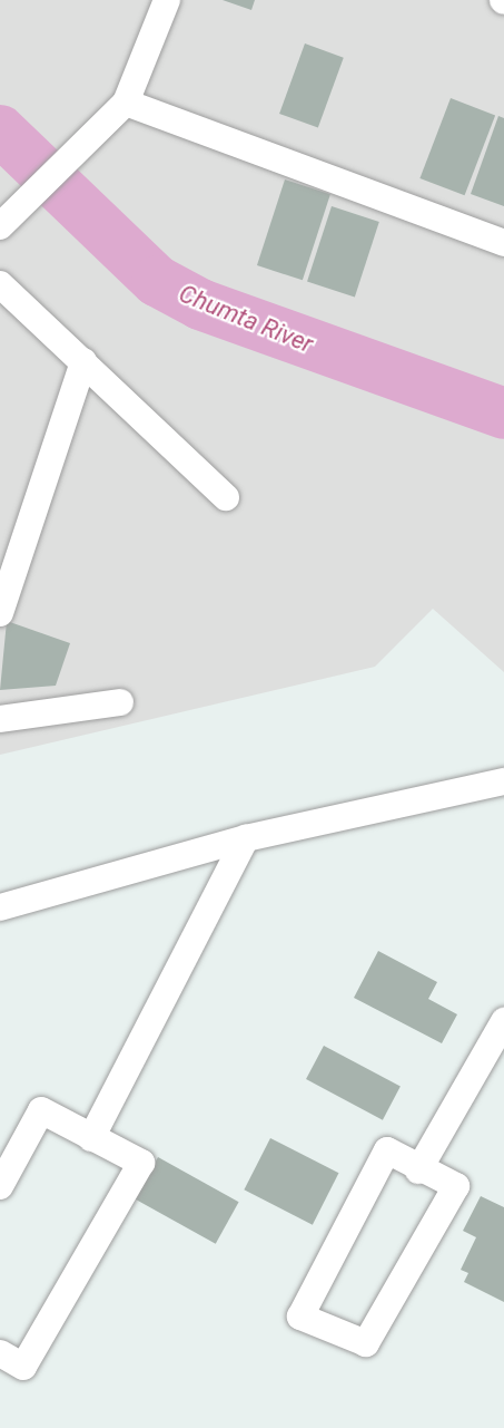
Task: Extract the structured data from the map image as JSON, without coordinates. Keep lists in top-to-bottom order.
{
  "water": ["Chumta River"]
}
